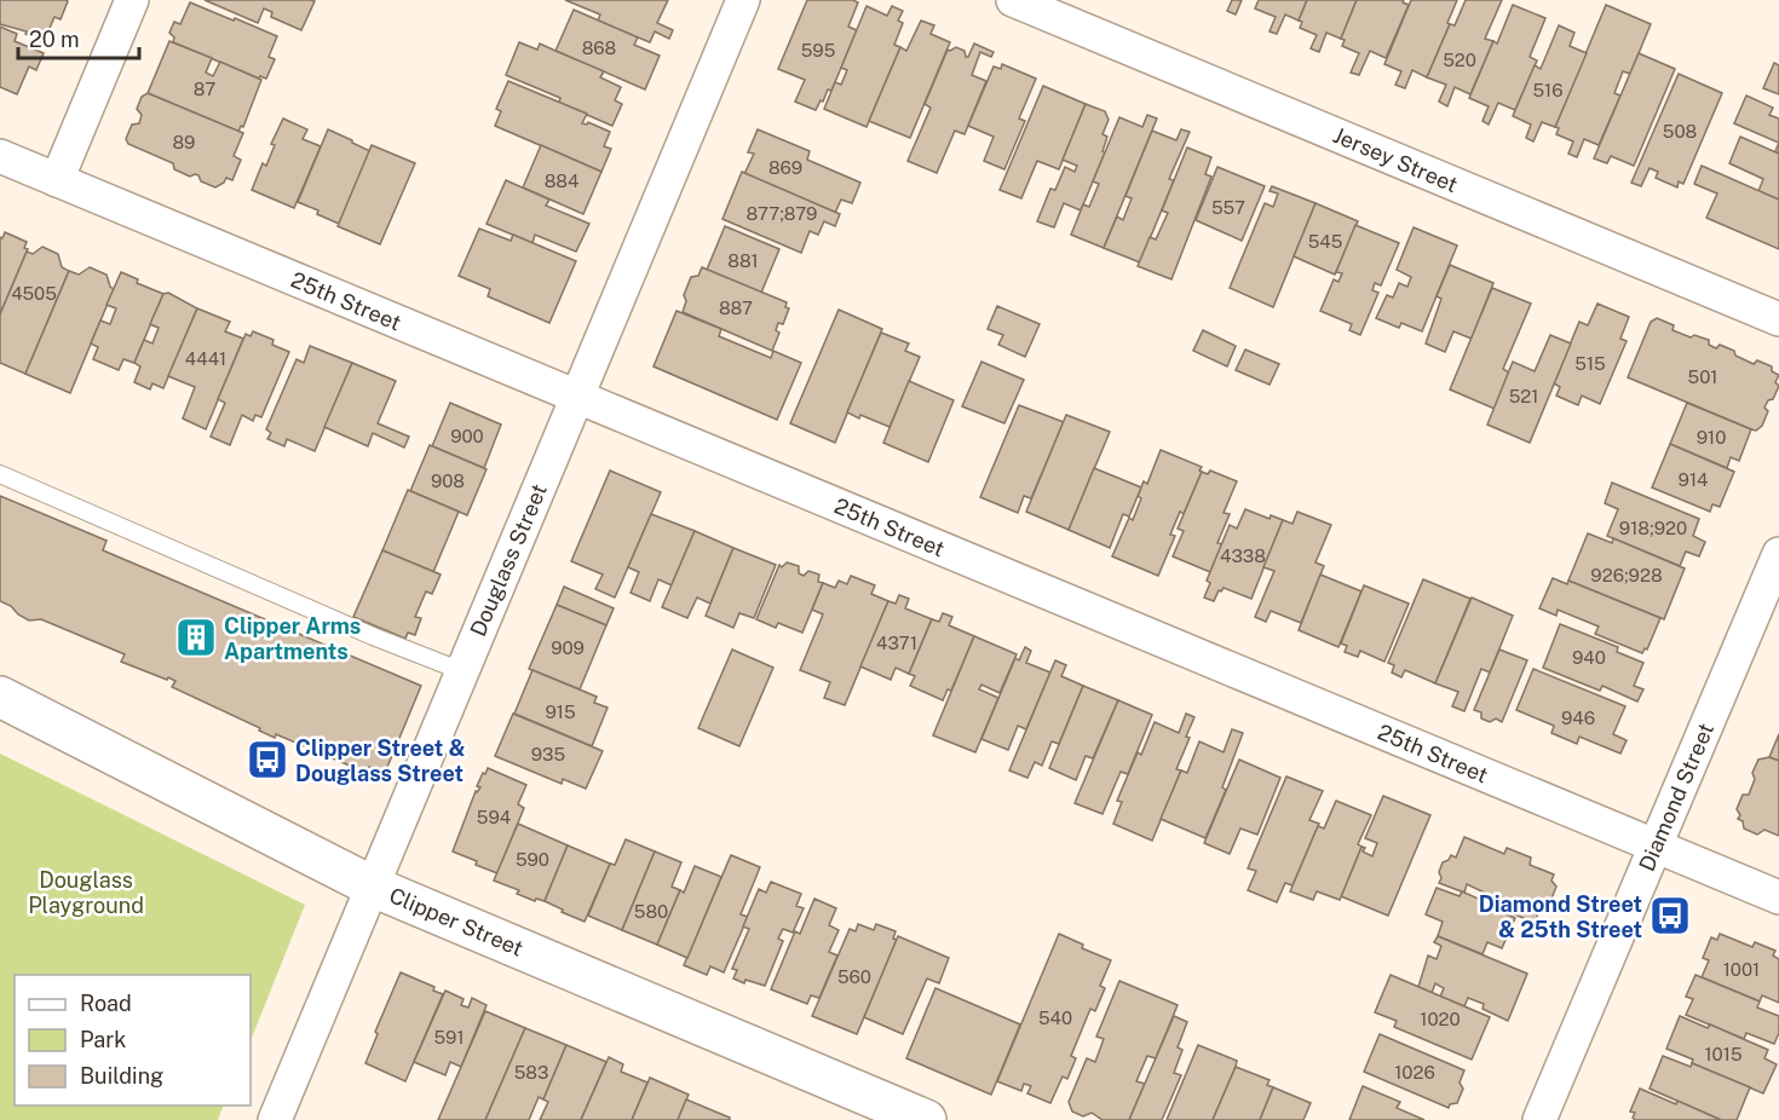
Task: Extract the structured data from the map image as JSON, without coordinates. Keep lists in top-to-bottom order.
{
  "streets": {
    "street": [
      "Jersey Street",
      "25th Street",
      "Douglass Street",
      "Diamond Street",
      "Clipper Street"
    ]
  },
  "crossings": [
    ["25th Street", "Douglass Street"],
    ["25th Street", "Diamond Street"],
    ["Douglass Street", "Clipper Street"]
  ],
  "parks": ["Douglass Playground"],
  "places": {
    "building": ["Clipper Arms Apartments"],
    "bus stop": ["Clipper Street & Douglass Street", "Diamond Street & 25th Street"]
  },
  "house_numbers": [
    "868",
    "595",
    "520",
    "87",
    "516",
    "508",
    "89",
    "869",
    "884",
    "557",
    "877;879",
    "545",
    "881",
    "4505",
    "887",
    "4441",
    "515",
    "501",
    "521",
    "900",
    "910",
    "914",
    "908",
    "918;920",
    "4338",
    "926;928",
    "4371",
    "909",
    "940",
    "915",
    "946",
    "935",
    "594",
    "590",
    "580",
    "1001",
    "560",
    "540",
    "1020",
    "591",
    "1015",
    "583",
    "1026"
  ],
  "legend": ["Road", "Park", "Building"],
  "scale_bar": "20 m"
}
